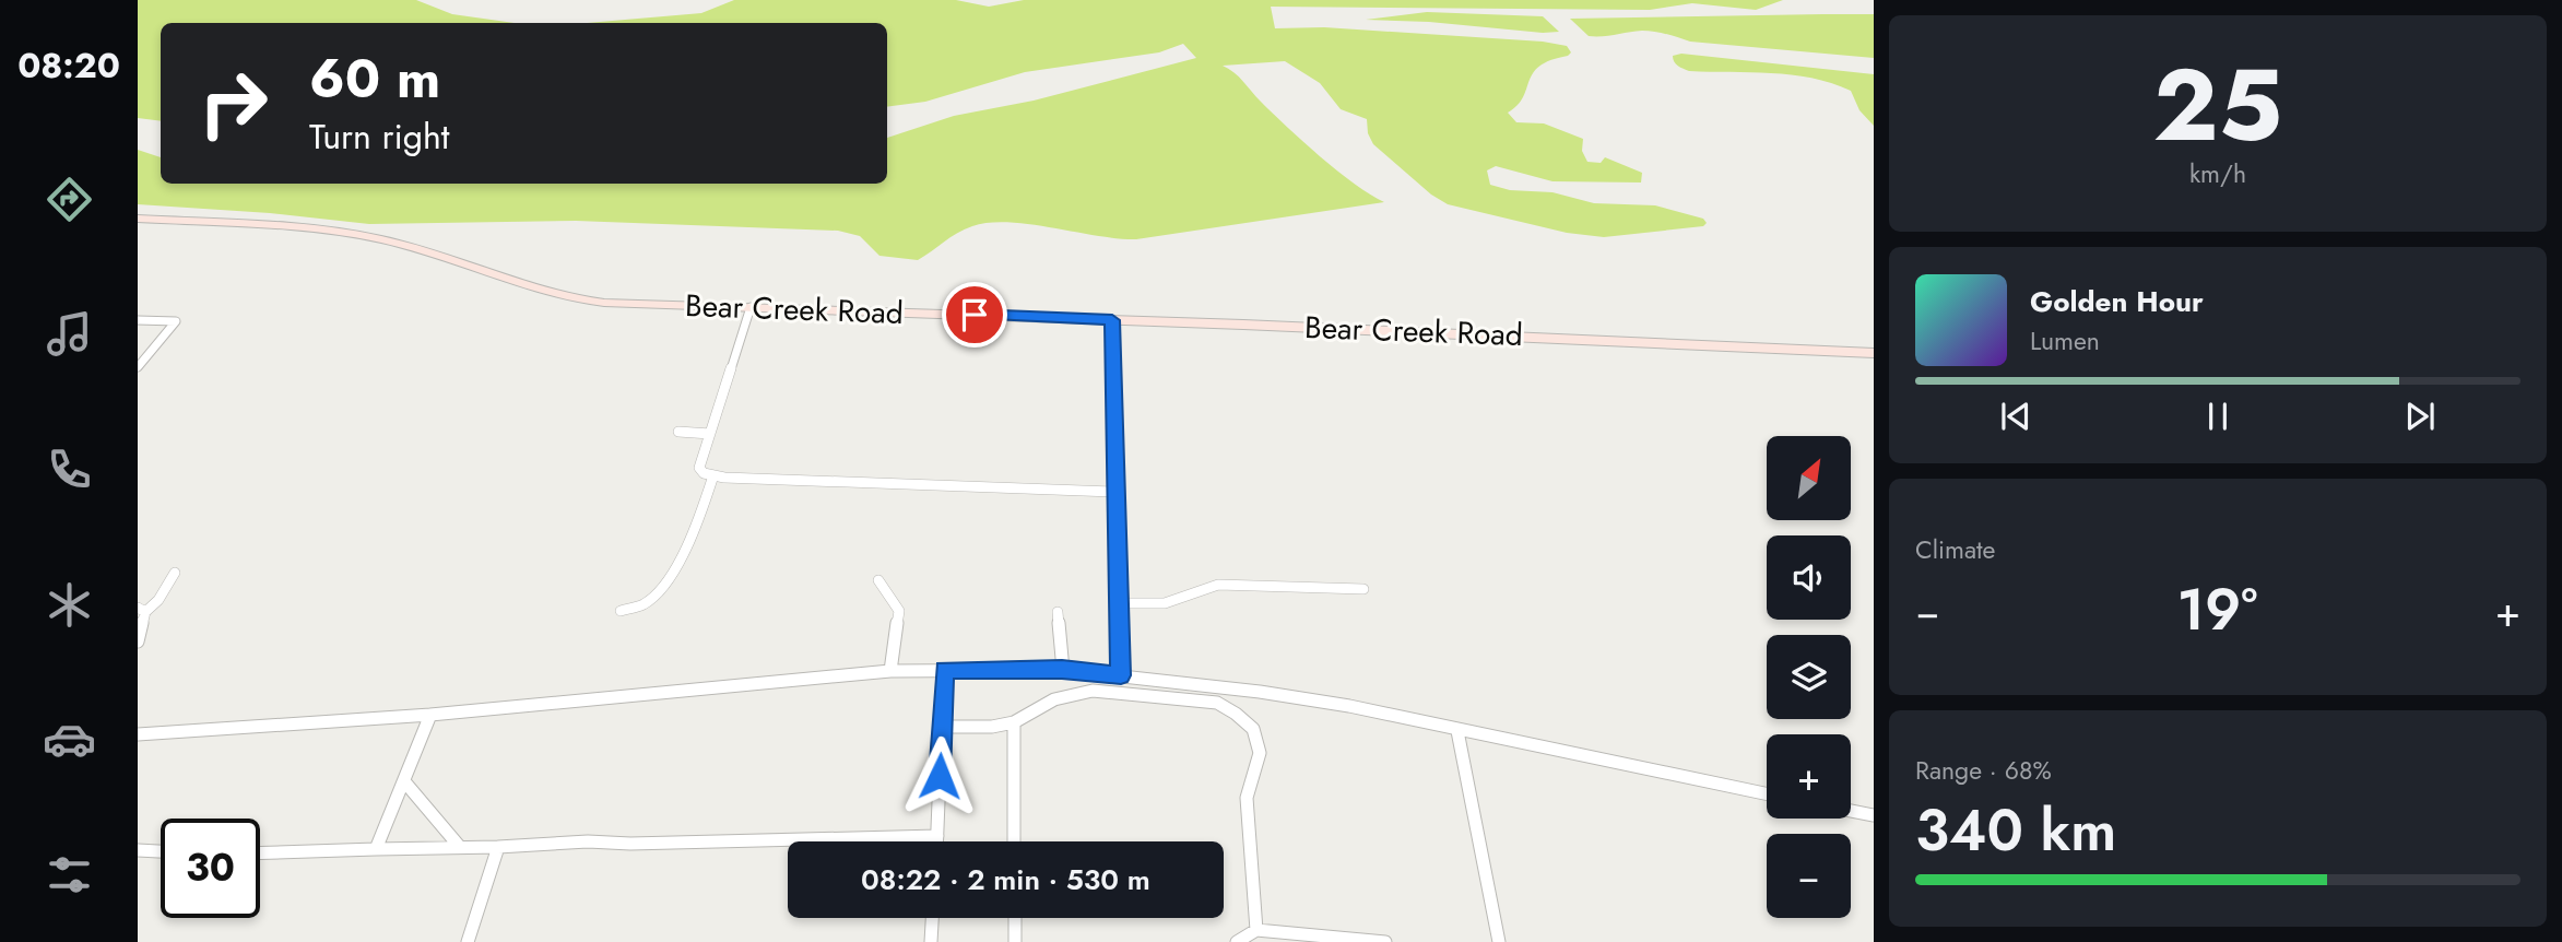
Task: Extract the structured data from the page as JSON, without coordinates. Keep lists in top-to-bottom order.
{
  "streets": {
    "street": ["Bear Creek Road"]
  },
  "north": "top right",
  "page": {
    "tabs": "08:20",
    "tile": [
      ["25", "km/h"],
      "Climate",
      ["Range · 68%", "340 km"]
    ],
    "turn": ["60 m", "Turn right"],
    "song": ["Golden Hour", "Lumen"],
    "map_buttons": ["+", "−"],
    "heat": ["−", "19°", "+"],
    "limit": "30",
    "trip": "08:22 · 2 min · 530 m"
  }
}
